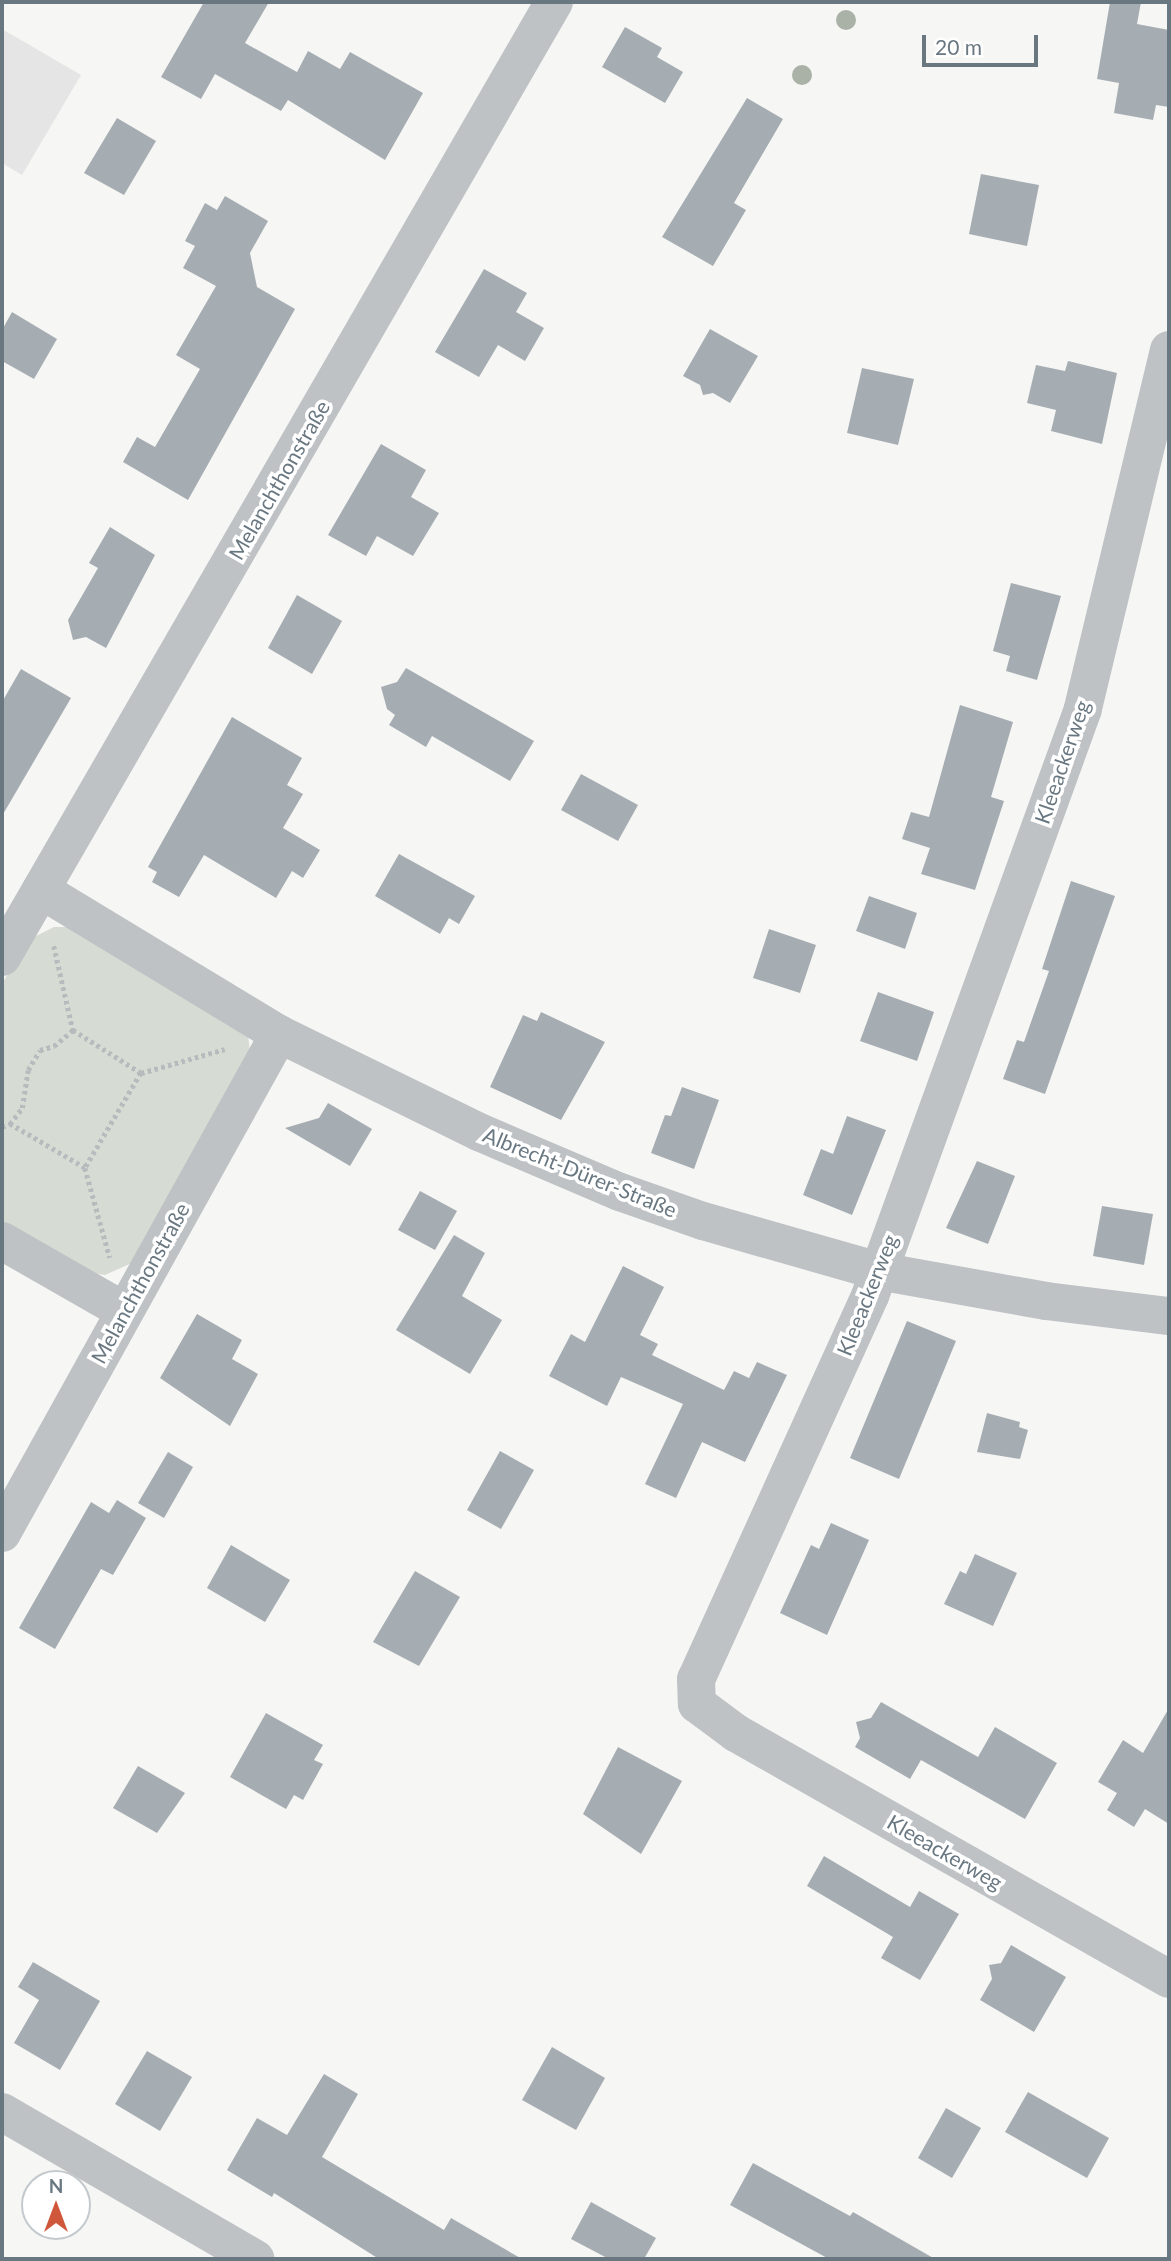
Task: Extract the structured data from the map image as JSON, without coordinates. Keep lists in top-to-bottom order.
{
  "streets": {
    "street": ["Melanchthonstraße", "Kleeackerweg", "Albrecht-Dürer-Straße"]
  },
  "crossings": [
    ["Melanchthonstraße", "Albrecht-Dürer-Straße"],
    ["Kleeackerweg", "Albrecht-Dürer-Straße"]
  ],
  "scale_bar": "20 m",
  "north": "top"
}
